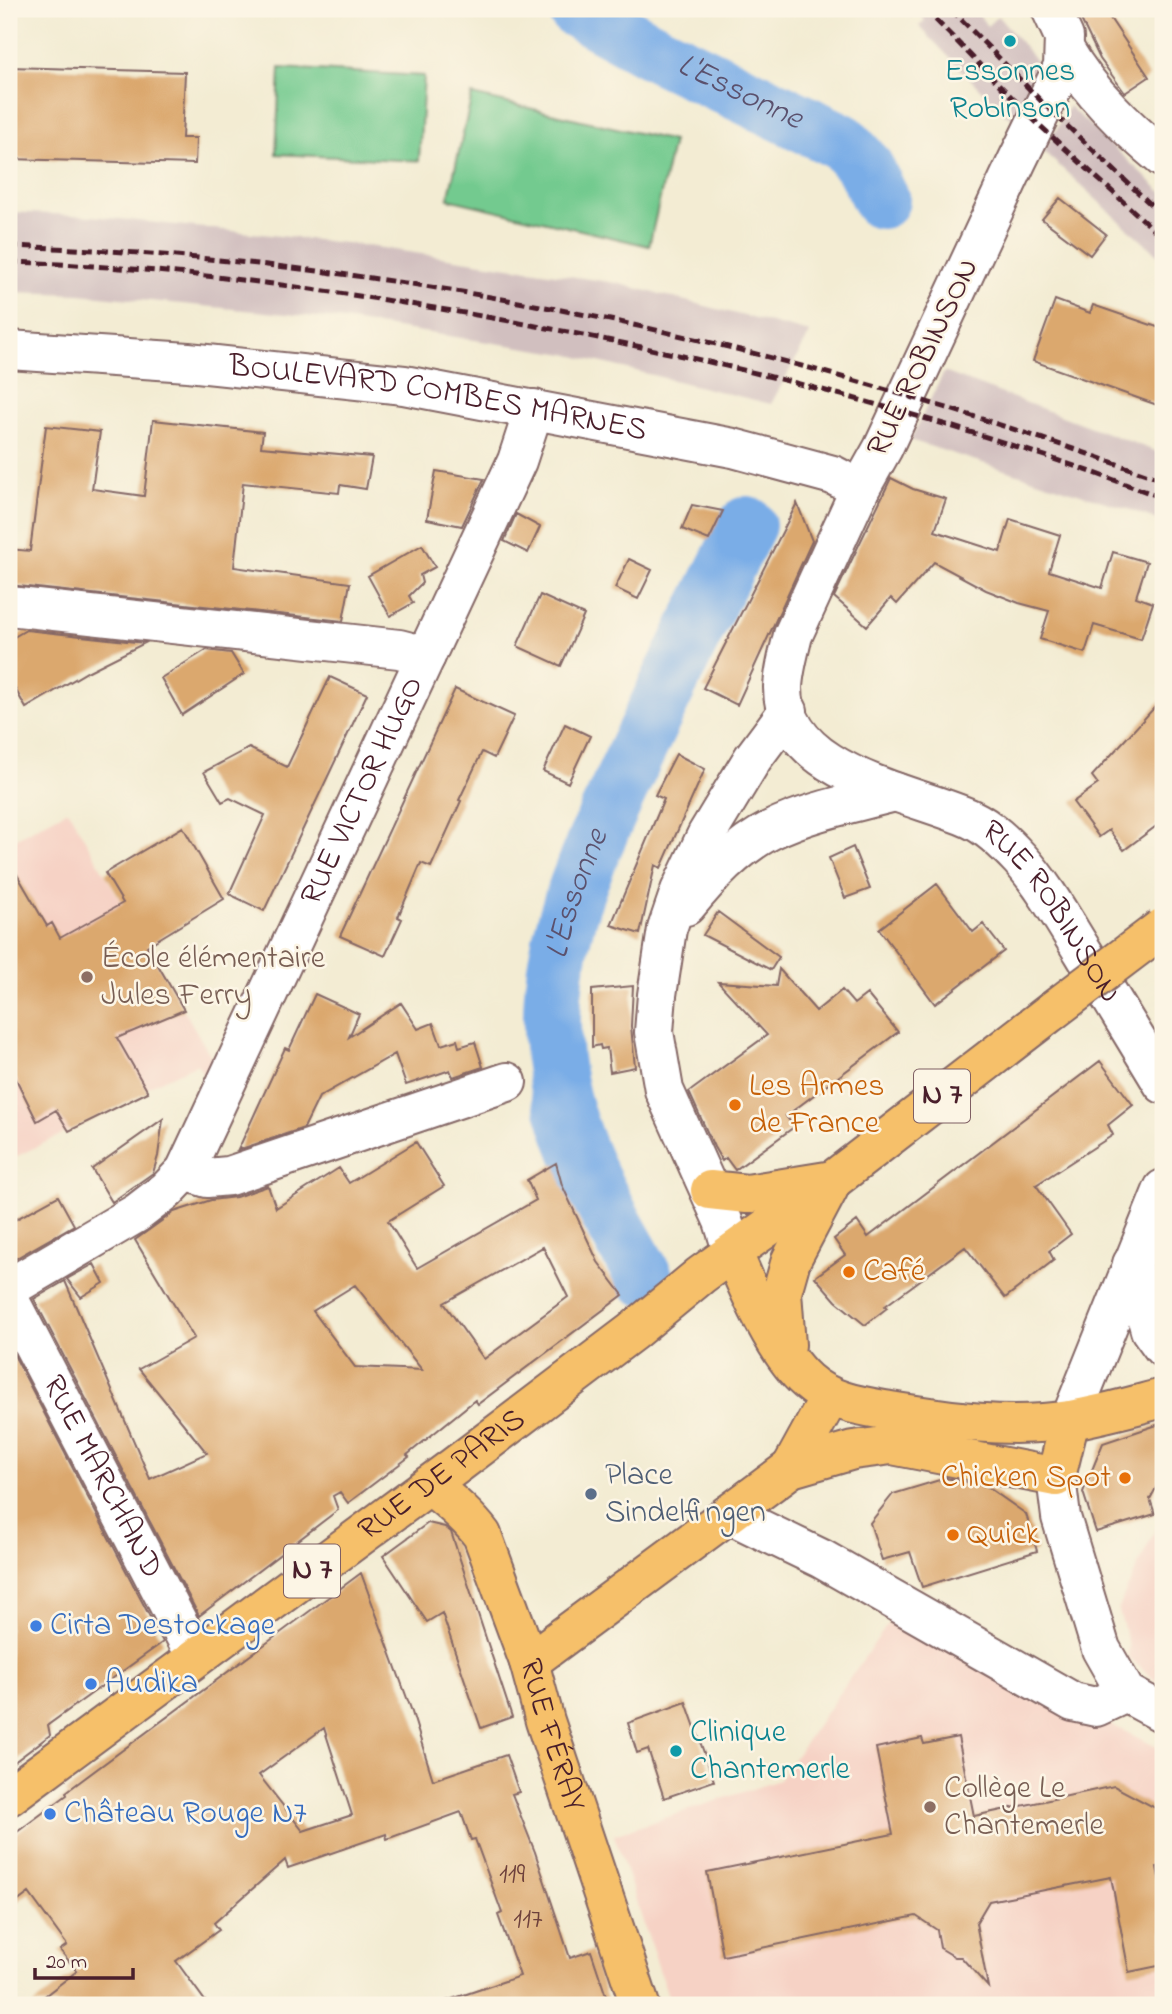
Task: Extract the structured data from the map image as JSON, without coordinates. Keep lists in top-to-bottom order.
{
  "streets": {
    "main road": ["N 7", "RUE DE PARIS", "RUE FÉRAY"],
    "street": [
      "RUE ROBINSON",
      "BOULEVARD COMBES MARNES",
      "RUE VICTOR HUGO",
      "RUE MARCHAND"
    ]
  },
  "crossings": [
    ["RUE ROBINSON", "BOULEVARD COMBES MARNES"],
    ["BOULEVARD COMBES MARNES", "RUE VICTOR HUGO"],
    ["N 7", "RUE DE PARIS"],
    ["RUE DE PARIS", "RUE MARCHAND"],
    ["RUE DE PARIS", "RUE FÉRAY"]
  ],
  "water": ["L'Essonne"],
  "places": [
    "Essonnes Robinson",
    "École élémentaire Jules Ferry",
    "Les Armes de France",
    "Café",
    "Chicken Spot",
    "Place Sindelfingen",
    "Quick",
    "Cirta Destockage",
    "Audika",
    "Clinique Chantemerle",
    "Collège Le Chantemerle",
    "Château Rouge N7"
  ],
  "house_numbers": ["119", "117"],
  "scale_bar": "20 m"
}
